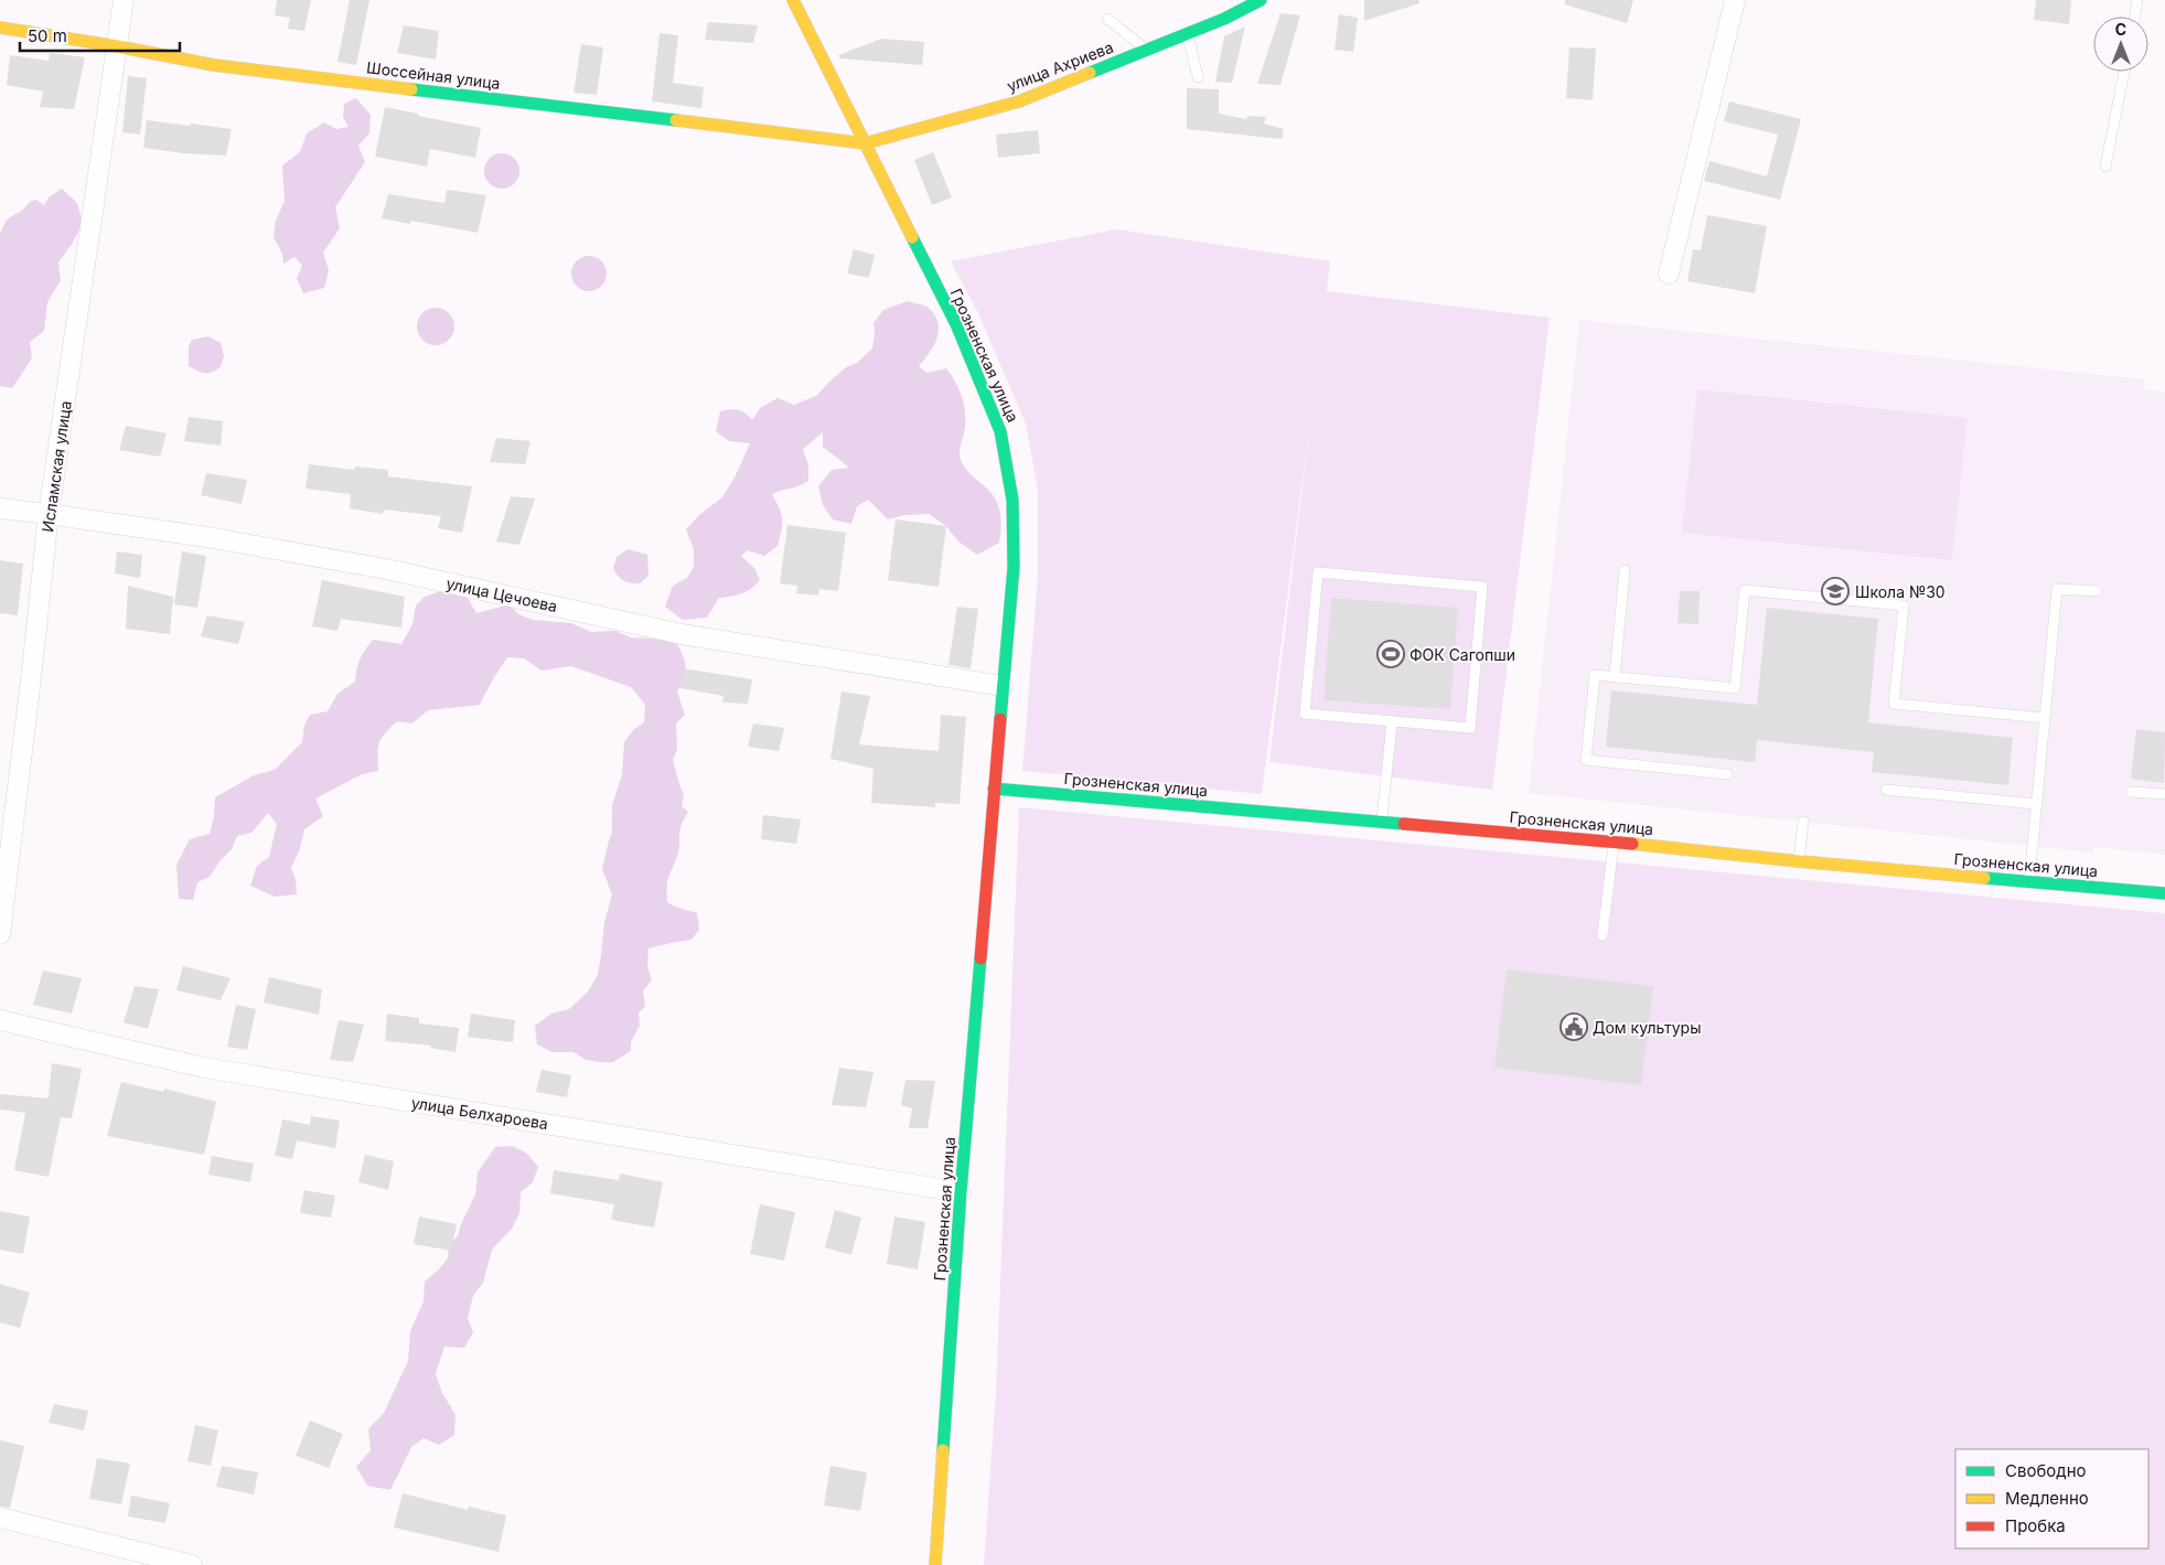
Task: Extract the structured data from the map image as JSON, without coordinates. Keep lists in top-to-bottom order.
{
  "streets": {
    "street": [
      "улица Ахриева",
      "Шоссейная улица",
      "Грозненская улица",
      "Исламская улица",
      "улица Цечоева",
      "улица Белхароева"
    ]
  },
  "crossings": [
    ["улица Ахриева", "Шоссейная улица"],
    ["улица Ахриева", "Грозненская улица"],
    ["Шоссейная улица", "Грозненская улица"],
    ["Шоссейная улица", "Исламская улица"],
    ["Грозненская улица", "улица Цечоева"],
    ["Грозненская улица", "улица Белхароева"],
    ["Исламская улица", "улица Цечоева"]
  ],
  "places": {
    "school or university": ["Школа №30"],
    "sports": ["ФОК Сагопши"],
    "public building": ["Дом культуры"]
  },
  "legend": ["Свободно", "Медленно", "Пробка"],
  "scale_bar": "50 m",
  "north": "top"
}
